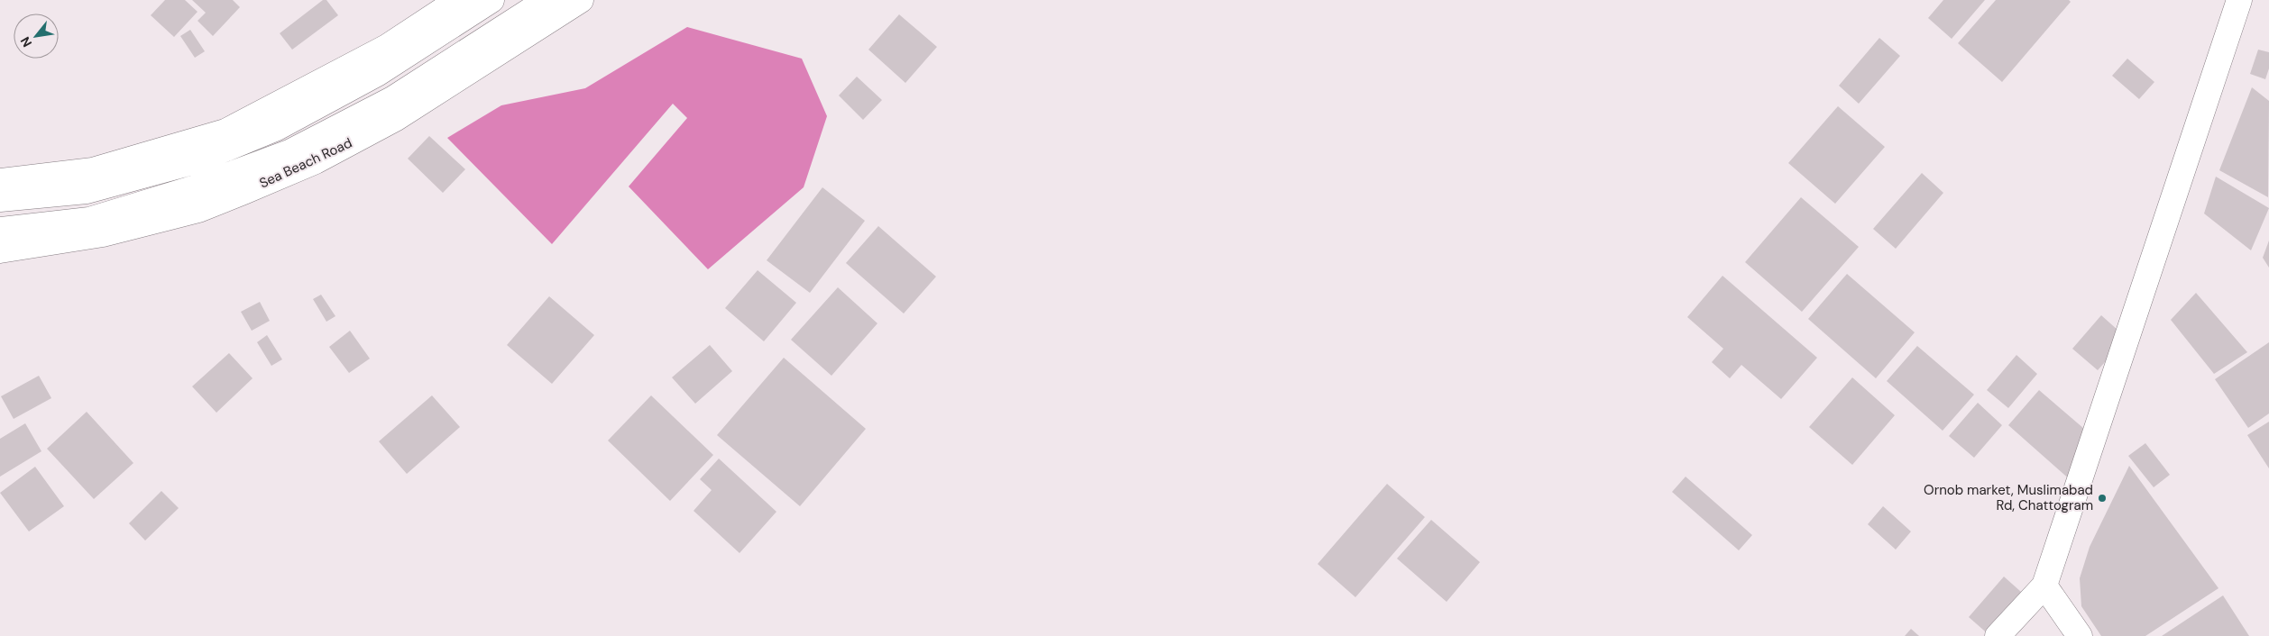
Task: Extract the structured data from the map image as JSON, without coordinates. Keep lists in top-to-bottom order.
{
  "streets": {
    "main road": ["Sea Beach Road"]
  },
  "places": ["Ornob market, Muslimabad Rd, Chattogram"],
  "north": "bottom left"
}
